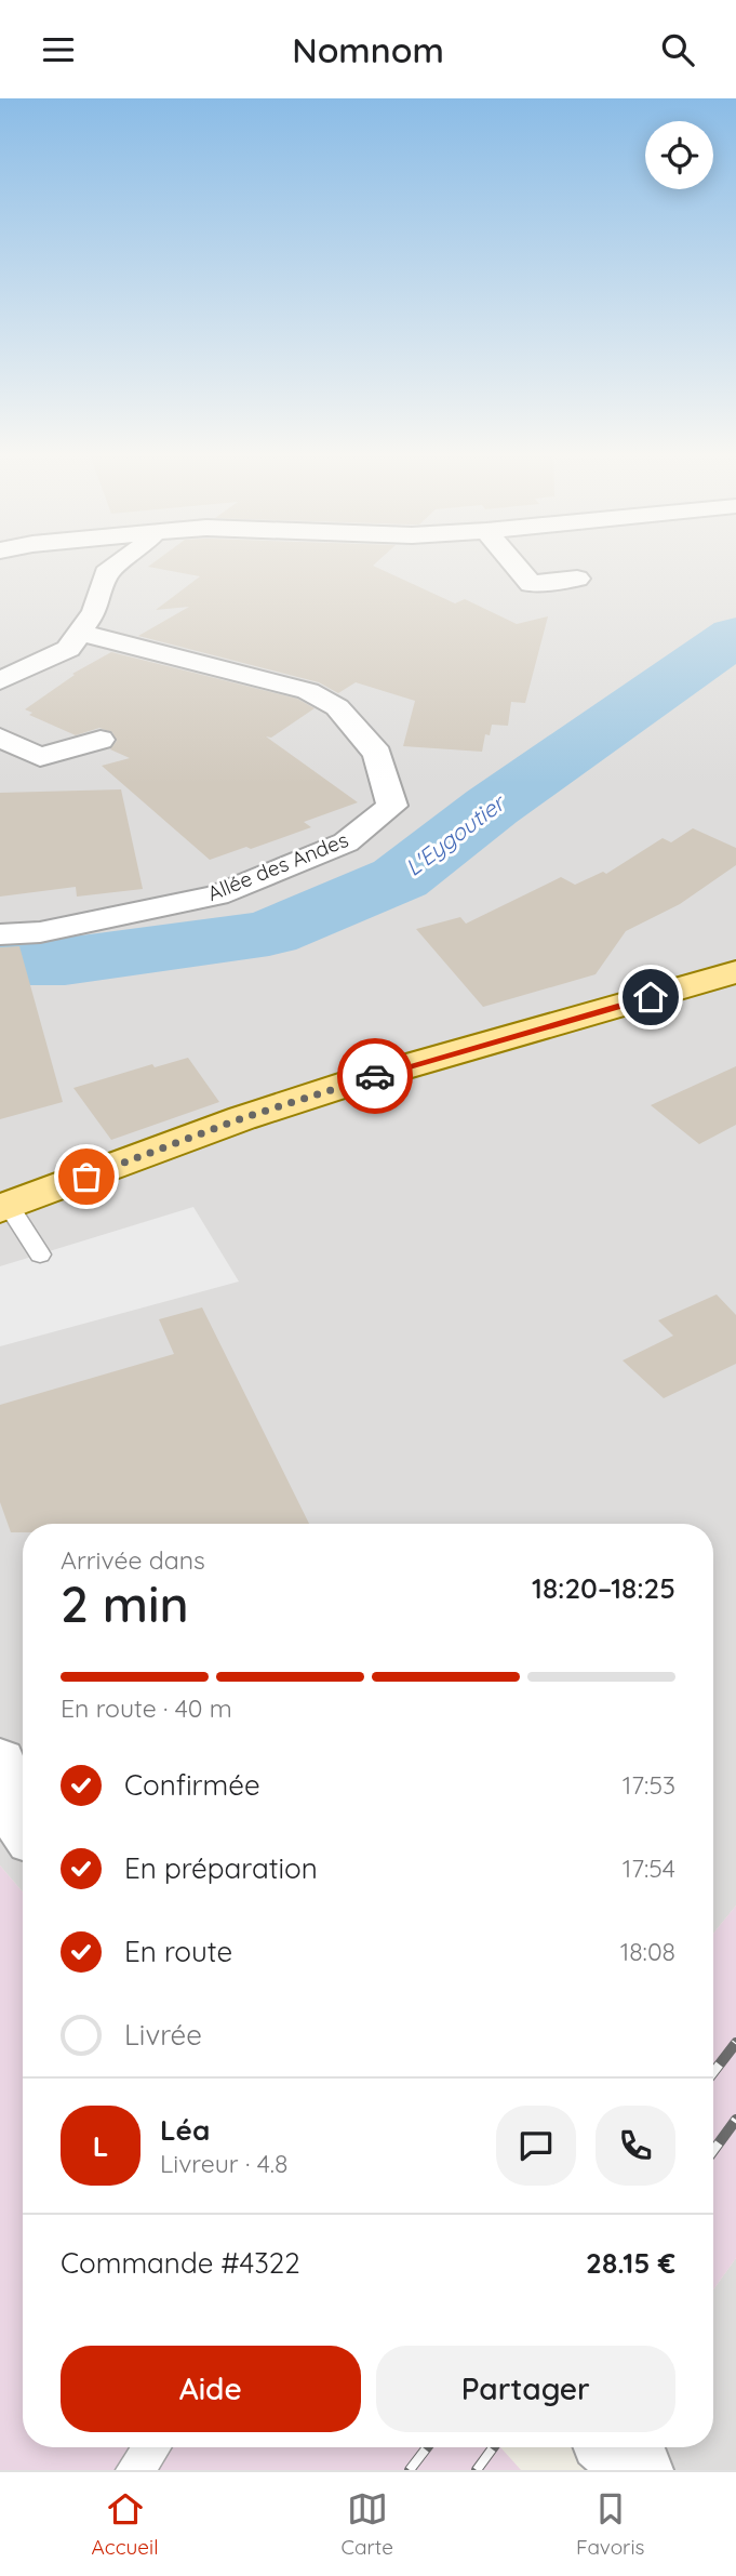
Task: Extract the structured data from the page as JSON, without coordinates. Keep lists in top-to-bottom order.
{
  "streets": {
    "street": ["Allée des Andes"]
  },
  "water": ["L'Eygoutier"],
  "page": {
    "header": "Nomnom",
    "heading": ["2 min", "Arrivée dans", "18:20–18:25"],
    "panel": [
      "Léa",
      "Livreur · 4.8",
      "Commande #4322",
      "28.15 €"
    ],
    "bar": "En route · 40 m",
    "list": [
      ["Confirmée", "17:53"],
      ["En préparation", "17:54"],
      ["En route", "18:08"],
      "Livrée"
    ],
    "round": "L",
    "buttons": ["Aide", "Partager"],
    "tabs": ["Accueil", "Carte", "Favoris"]
  }
}
